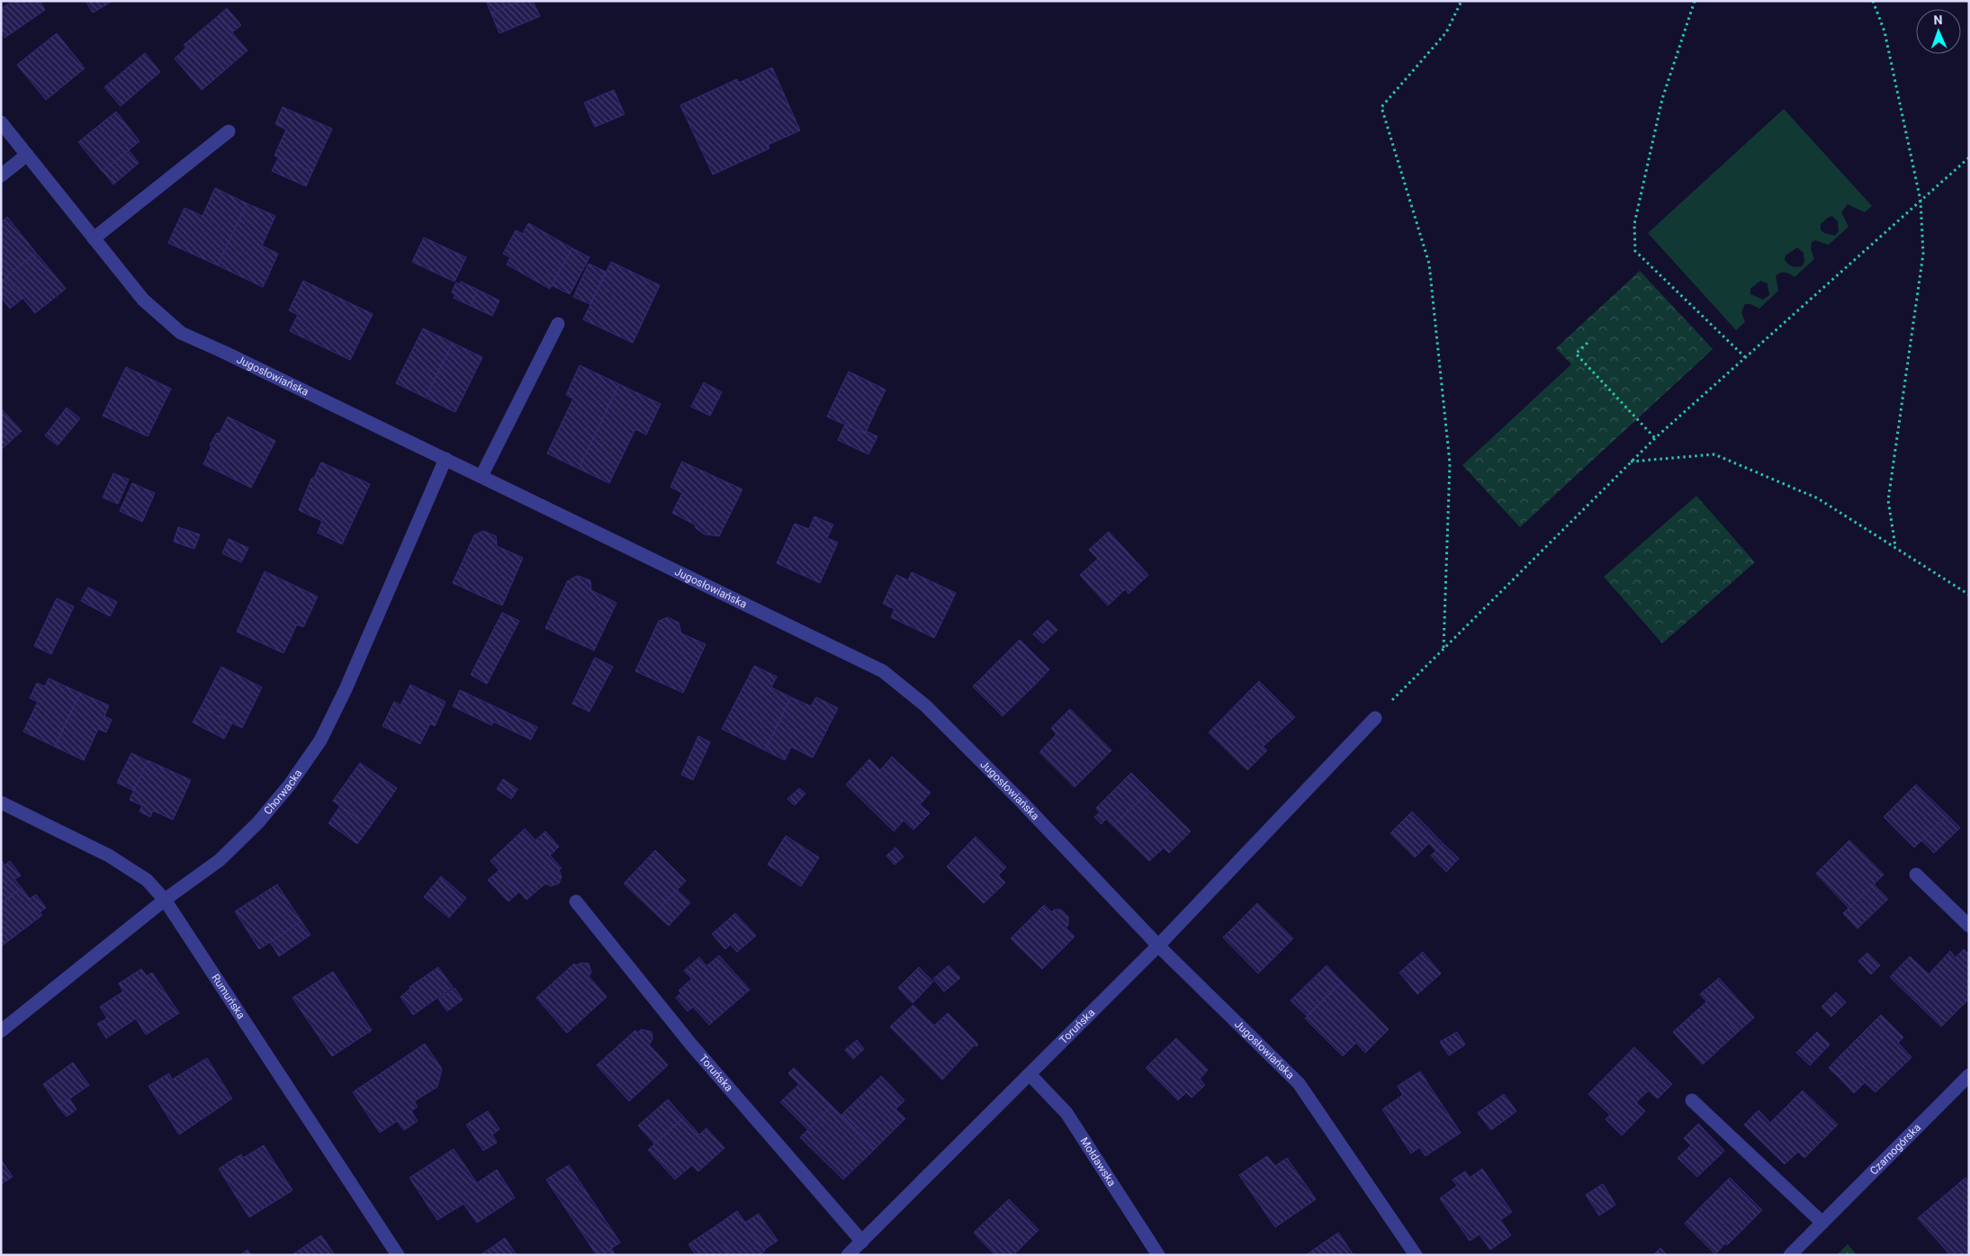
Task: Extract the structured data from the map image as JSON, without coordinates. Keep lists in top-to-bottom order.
{
  "streets": {
    "street": [
      "Jugosłowiańska",
      "Chorwacka",
      "Rumuńska",
      "Toruńska",
      "Czarnogórska",
      "Mołdawska"
    ]
  },
  "crossings": [
    ["Jugosłowiańska", "Chorwacka"],
    ["Jugosłowiańska", "Toruńska"],
    ["Chorwacka", "Rumuńska"],
    ["Toruńska", "Mołdawska"]
  ],
  "north": "top"
}
